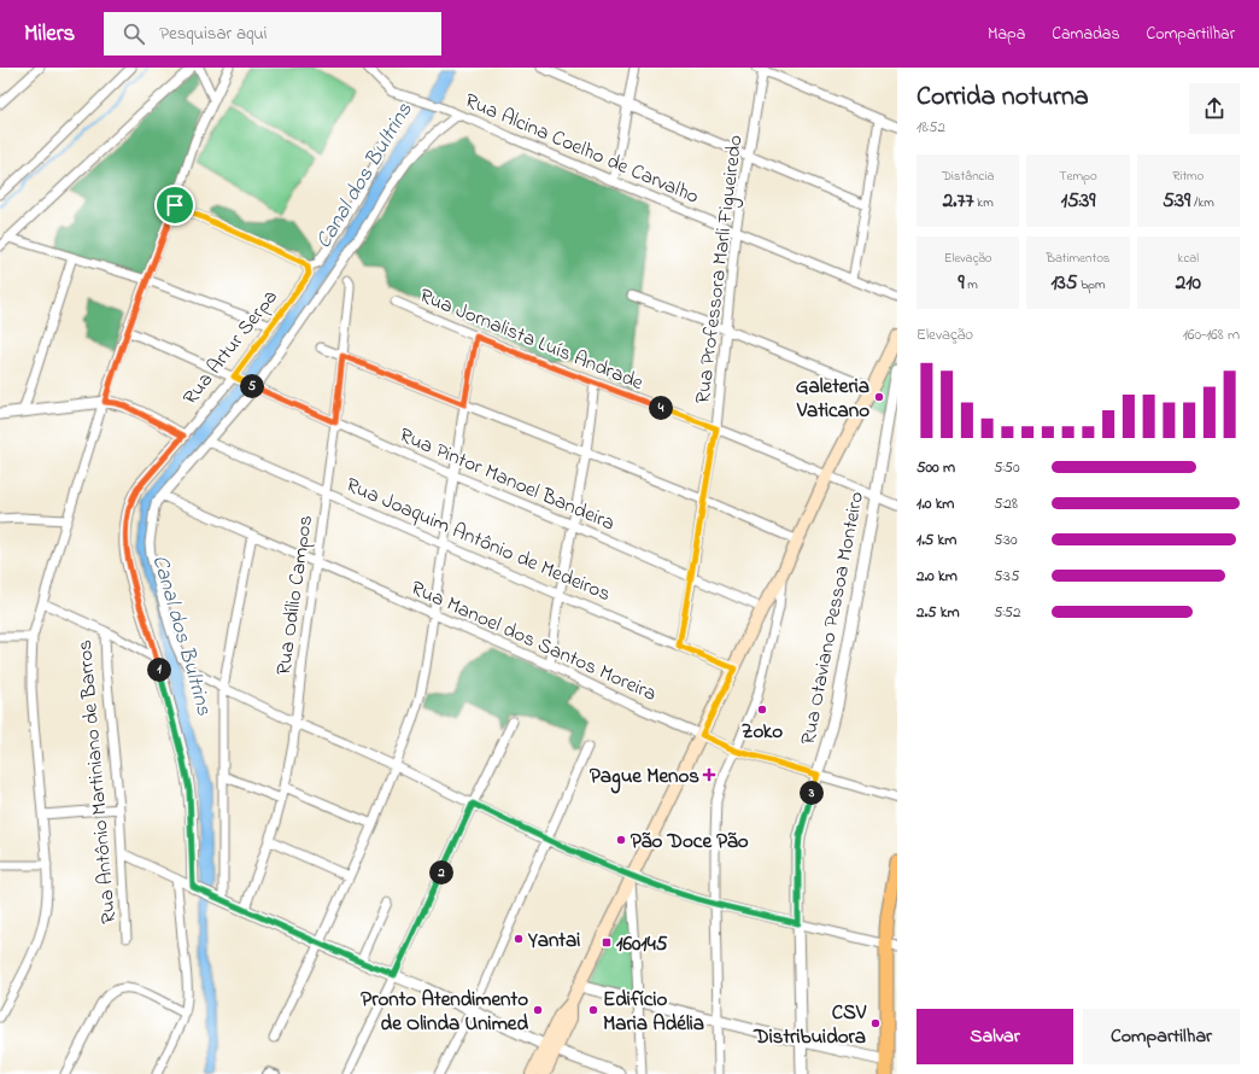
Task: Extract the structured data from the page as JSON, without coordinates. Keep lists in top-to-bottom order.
{
  "streets": {
    "street": [
      "Rua Alcina Coelho de Carvalho",
      "Rua Professora Marli Figueiredo",
      "Rua Jornalista Luís Andrade",
      "Rua Artur Serpa",
      "Rua Pintor Manoel Bandeira",
      "Rua Joaquim Antônio de Medeiros",
      "Rua Odílio Campos",
      "Rua Otaviano Pessoa Monteiro",
      "Rua Manoel dos Santos Moreira",
      "Rua Antônio Martiniano de Barros"
    ]
  },
  "crossings": [
    ["Rua Alcina Coelho de Carvalho", "Rua Professora Marli Figueiredo"],
    ["Rua Professora Marli Figueiredo", "Rua Jornalista Luís Andrade"],
    ["Rua Professora Marli Figueiredo", "Rua Pintor Manoel Bandeira"],
    ["Rua Professora Marli Figueiredo", "Rua Joaquim Antônio de Medeiros"],
    ["Rua Jornalista Luís Andrade", "Rua Otaviano Pessoa Monteiro"],
    ["Rua Artur Serpa", "Rua Pintor Manoel Bandeira"],
    ["Rua Pintor Manoel Bandeira", "Rua Odílio Campos"],
    ["Rua Joaquim Antônio de Medeiros", "Rua Odílio Campos"],
    ["Rua Odílio Campos", "Rua Manoel dos Santos Moreira"],
    ["Rua Otaviano Pessoa Monteiro", "Rua Manoel dos Santos Moreira"]
  ],
  "water": ["Canal dos Bultrins"],
  "places": {
    "other": [
      "Galeteria Vaticano",
      "Zoko",
      "Pão Doce Pão",
      "Yantai",
      "Pronto Atendimento de Olinda Unimed",
      "Edifício Maria Adélia",
      "CSV Distribuidora"
    ],
    "health": ["Pague Menos"],
    "transit": ["160145"]
  },
  "page": {
    "header": "Milers",
    "search": "Pesquisar aqui",
    "nav": ["Mapa", "Camadas", "Compartilhar"],
    "heading": ["Corrida noturna", "18:52"],
    "stats": [
      ["Distância", "2.77 km"],
      ["Tempo", "15:39"],
      ["Ritmo", "5:39 /km"],
      ["Elevação", "9 m"],
      ["Batimentos", "135 bpm"],
      ["kcal", "210"]
    ],
    "chart": ["Elevação", "160–168 m"],
    "pins": [
      "5",
      "4",
      "1",
      "3",
      "2"
    ],
    "list": [
      {
        "name": "500 m",
        "note": "5:50"
      },
      {
        "name": "1.0 km",
        "note": "5:28"
      },
      {
        "name": "1.5 km",
        "note": "5:30"
      },
      {
        "name": "2.0 km",
        "note": "5:35"
      },
      {
        "name": "2.5 km",
        "note": "5:52"
      }
    ],
    "buttons": ["Salvar", "Compartilhar"]
  }
}
